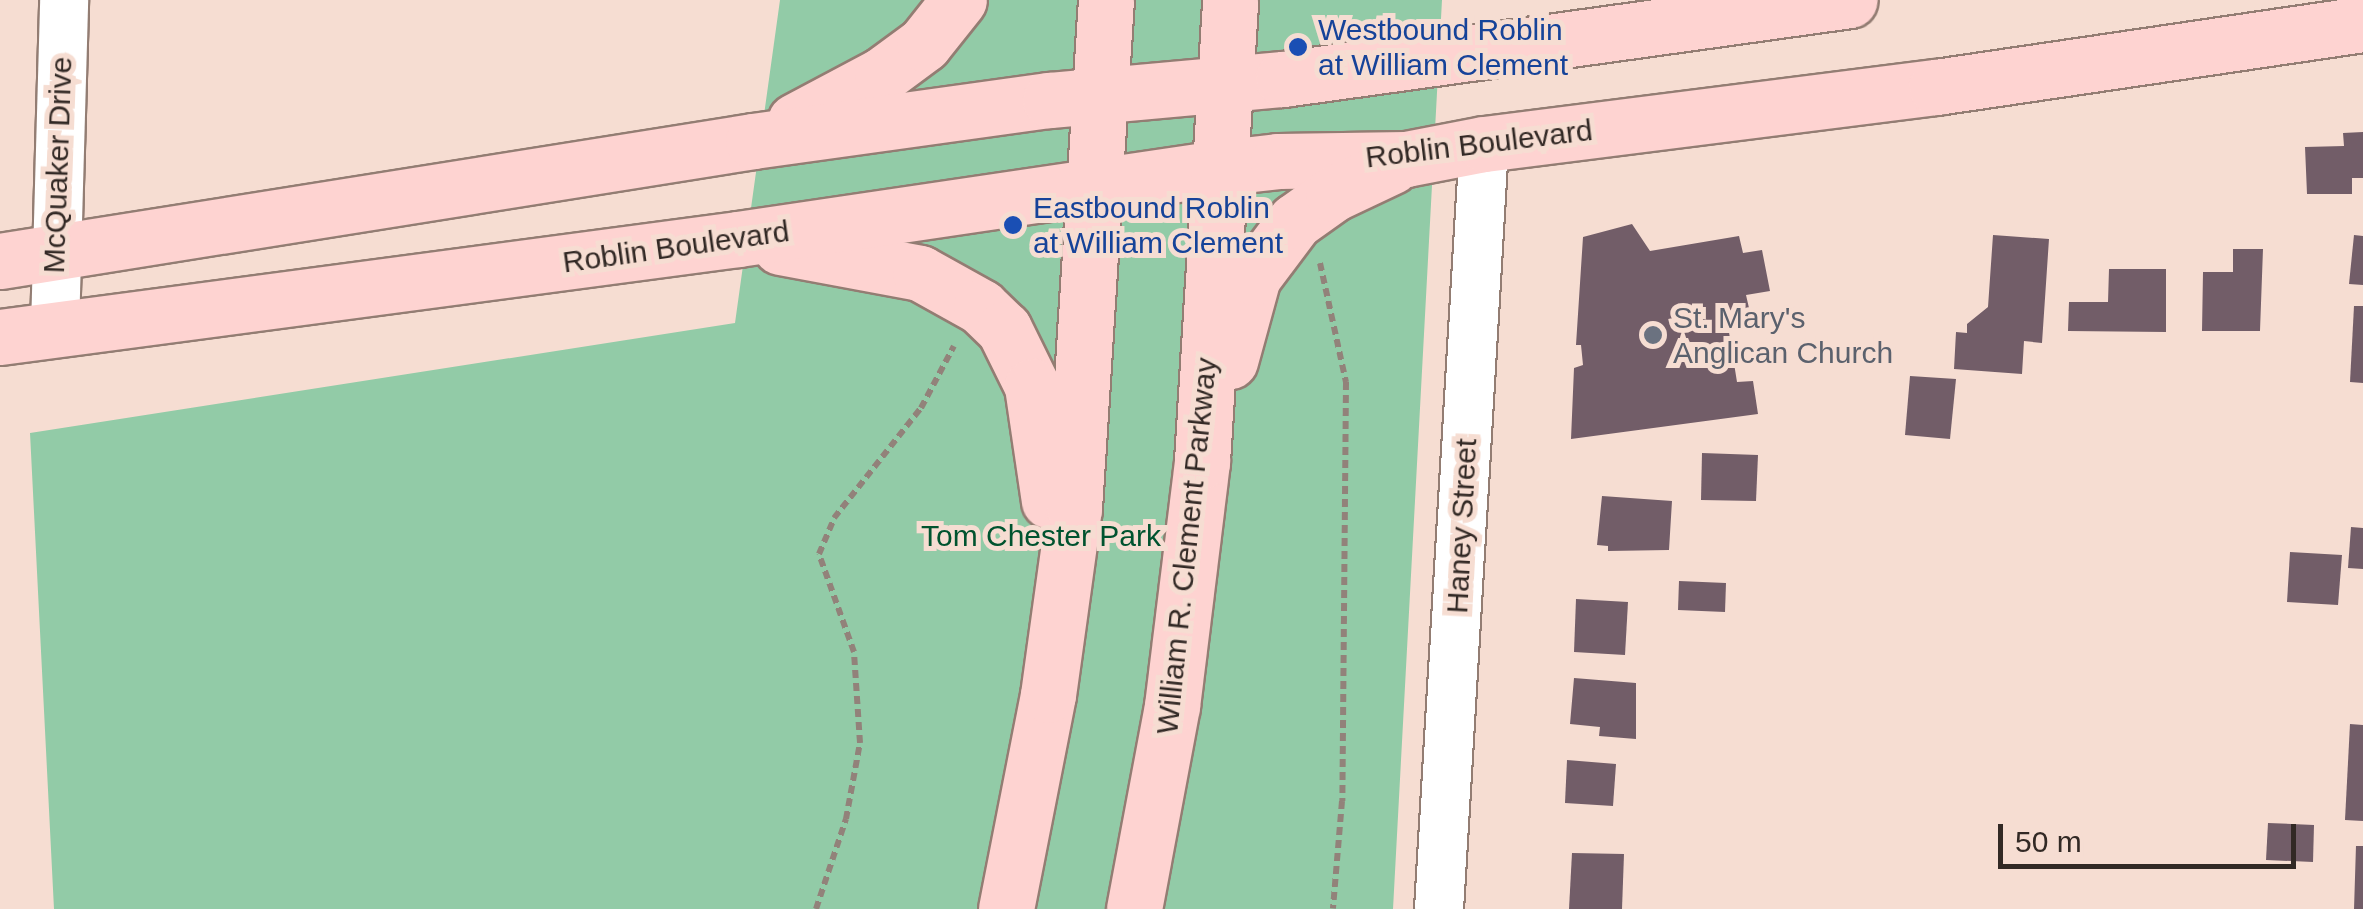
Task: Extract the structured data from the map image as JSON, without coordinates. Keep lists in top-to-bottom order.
{
  "streets": {
    "main road": ["Roblin Boulevard", "William R. Clement Parkway"],
    "street": ["McQuaker Drive", "Haney Street"]
  },
  "crossings": [
    ["Roblin Boulevard", "McQuaker Drive"],
    ["Roblin Boulevard", "Haney Street"],
    ["Roblin Boulevard", "William R. Clement Parkway"]
  ],
  "parks": ["Tom Chester Park"],
  "places": ["Westbound Roblin at William Clement", "Eastbound Roblin at William Clement", "St. Mary's Anglican Church"],
  "scale_bar": "50 m"
}
